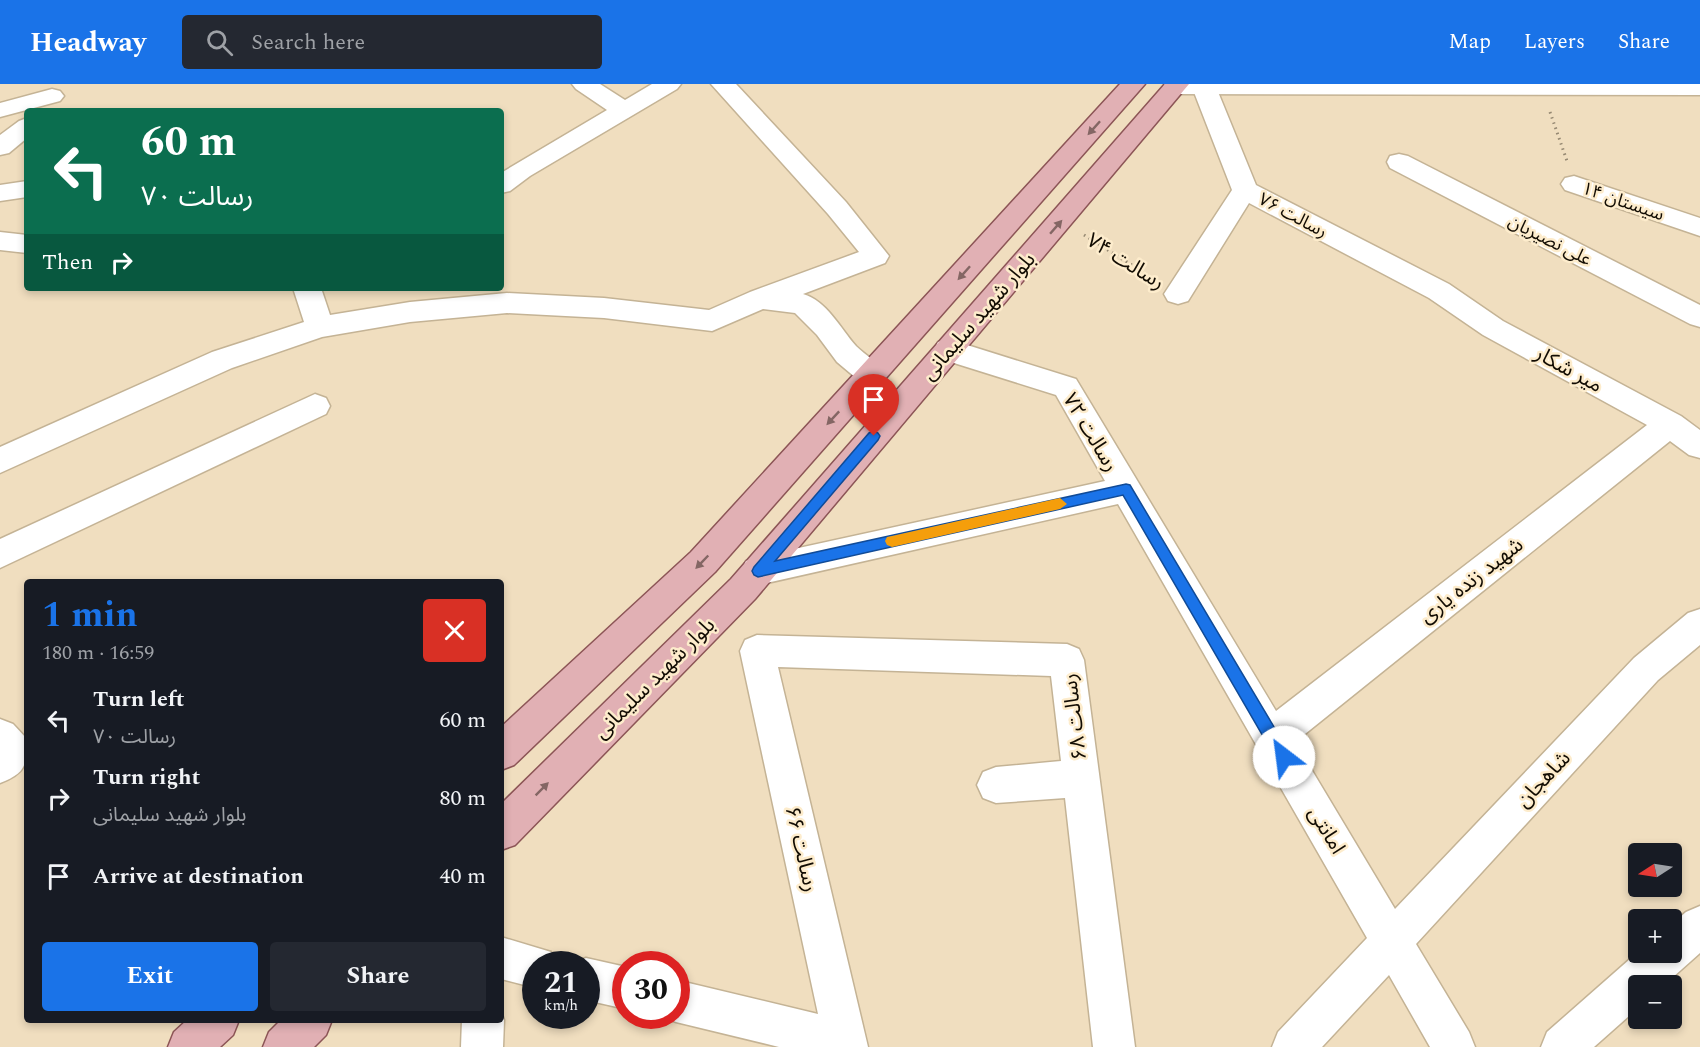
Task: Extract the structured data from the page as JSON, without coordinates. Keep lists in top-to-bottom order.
{
  "streets": {
    "main road": ["بلوار شهید سلیمانی"],
    "street": [
      "سیستان ۱۴",
      "رسالت ۷۶",
      "علی نصیریان",
      "رسالت ۷۴",
      "میر شکار",
      "رسالت ۷۲",
      "شهید زنده یاری",
      "رسالت ۶۸",
      "شاهجان",
      "امانتی",
      "رسالت ۶۶"
    ]
  },
  "crossings": [
    ["رسالت ۷۶", "رسالت ۷۴"],
    ["رسالت ۷۶", "بلوار شهید سلیمانی"],
    ["رسالت ۷۶", "میر شکار"],
    ["رسالت ۷۴", "بلوار شهید سلیمانی"],
    ["بلوار شهید سلیمانی", "رسالت ۷۲"],
    ["میر شکار", "شهید زنده یاری"],
    ["رسالت ۷۲", "امانتی"],
    ["شهید زنده یاری", "امانتی"],
    ["رسالت ۶۸", "رسالت ۶۶"],
    ["شاهجان", "امانتی"]
  ],
  "north": "left",
  "page": {
    "header": "Headway",
    "search": "Search here",
    "nav": ["Map", "Layers", "Share"],
    "turn": ["60 m", "رسالت ۷۰"],
    "then": "Then",
    "heading": ["1 min", "180 m · 16:59"],
    "list": [
      {
        "name": "Turn left",
        "note": "رسالت ۷۰",
        "value": "60 m"
      },
      {
        "name": "Turn right",
        "note": "بلوار شهید سلیمانی",
        "value": "80 m"
      },
      {
        "name": "Arrive at destination",
        "value": "40 m"
      }
    ],
    "map_buttons": ["+", "−"],
    "buttons": ["Exit", "Share"],
    "speed": "21 km/h",
    "limit": "30"
  }
}
